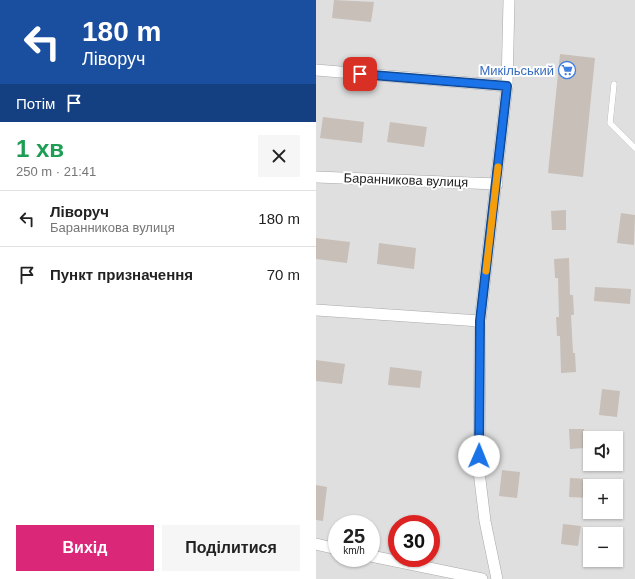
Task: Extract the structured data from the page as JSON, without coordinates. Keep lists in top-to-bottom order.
{
  "streets": {
    "street": ["Баранникова вулиця"]
  },
  "places": {
    "supermarket": ["Микільський"]
  },
  "page": {
    "turn": ["180 m", "Ліворуч"],
    "then": "Потім",
    "heading": ["1 хв", "250 m · 21:41"],
    "list": [
      {
        "name": "Ліворуч",
        "note": "Баранникова вулиця",
        "value": "180 m"
      },
      {
        "name": "Пункт призначення",
        "value": "70 m"
      }
    ],
    "map_buttons": ["+", "−"],
    "speed": "25 km/h",
    "limit": "30",
    "buttons": ["Вихід", "Поділитися"]
  }
}
